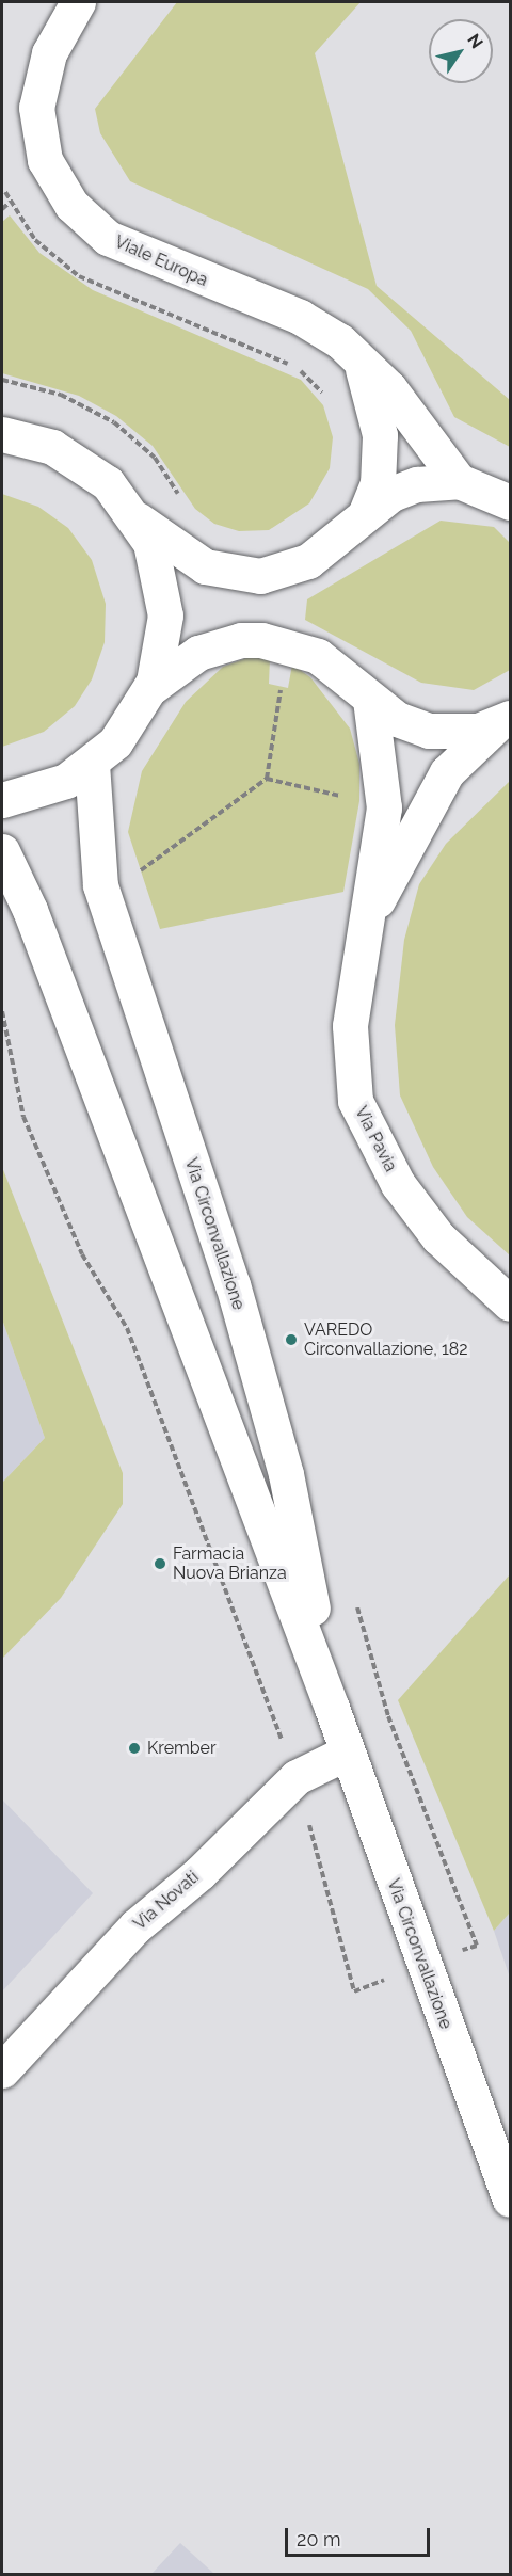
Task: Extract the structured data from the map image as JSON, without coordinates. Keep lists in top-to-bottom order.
{
  "streets": {
    "street": [
      "Viale Europa",
      "Via Pavia",
      "Via Circonvallazione",
      "Via Novati"
    ]
  },
  "crossings": [
    ["Via Circonvallazione", "Via Novati"]
  ],
  "places": ["VAREDO Circonvallazione, 182", "Farmacia Nuova Brianza", "Krember"],
  "scale_bar": "20 m",
  "north": "top right"
}
